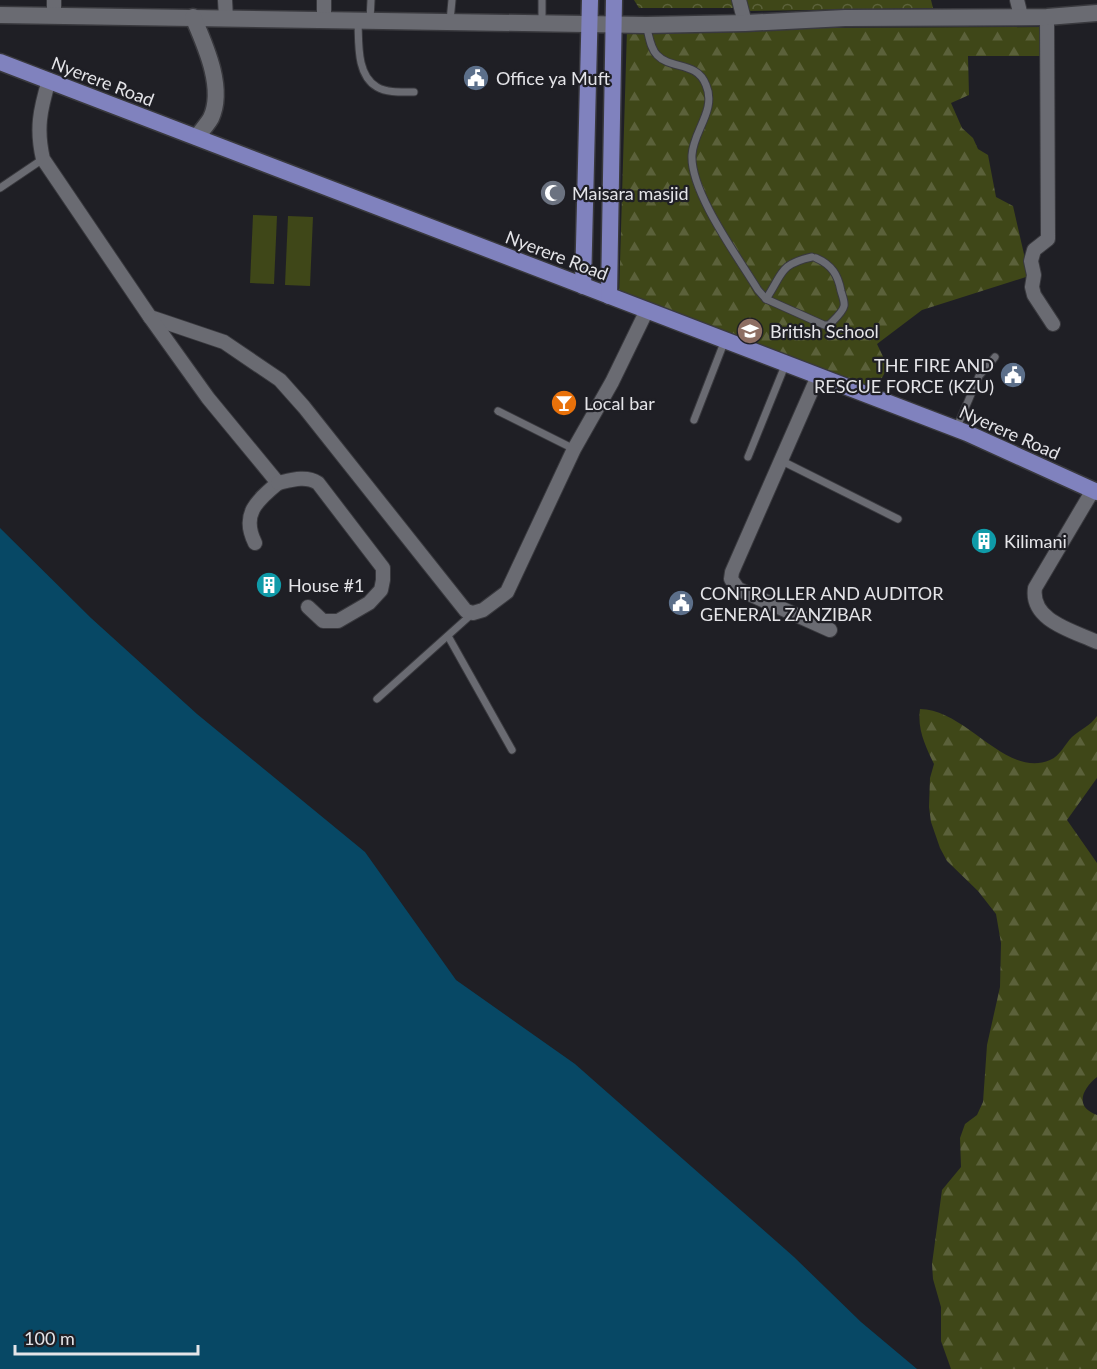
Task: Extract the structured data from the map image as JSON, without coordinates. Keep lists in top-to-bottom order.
{
  "streets": {
    "main road": ["Nyerere Road"]
  },
  "places": {
    "public building": ["Office ya Muft", "THE FIRE AND RESCUE FORCE (KZU)", "CONTROLLER AND AUDITOR GENERAL ZANZIBAR"],
    "mosque": ["Maisara masjid"],
    "school or university": ["British School"],
    "bar": ["Local bar"],
    "building": ["Kilimani", "House #1"]
  },
  "scale_bar": "100 m"
}
